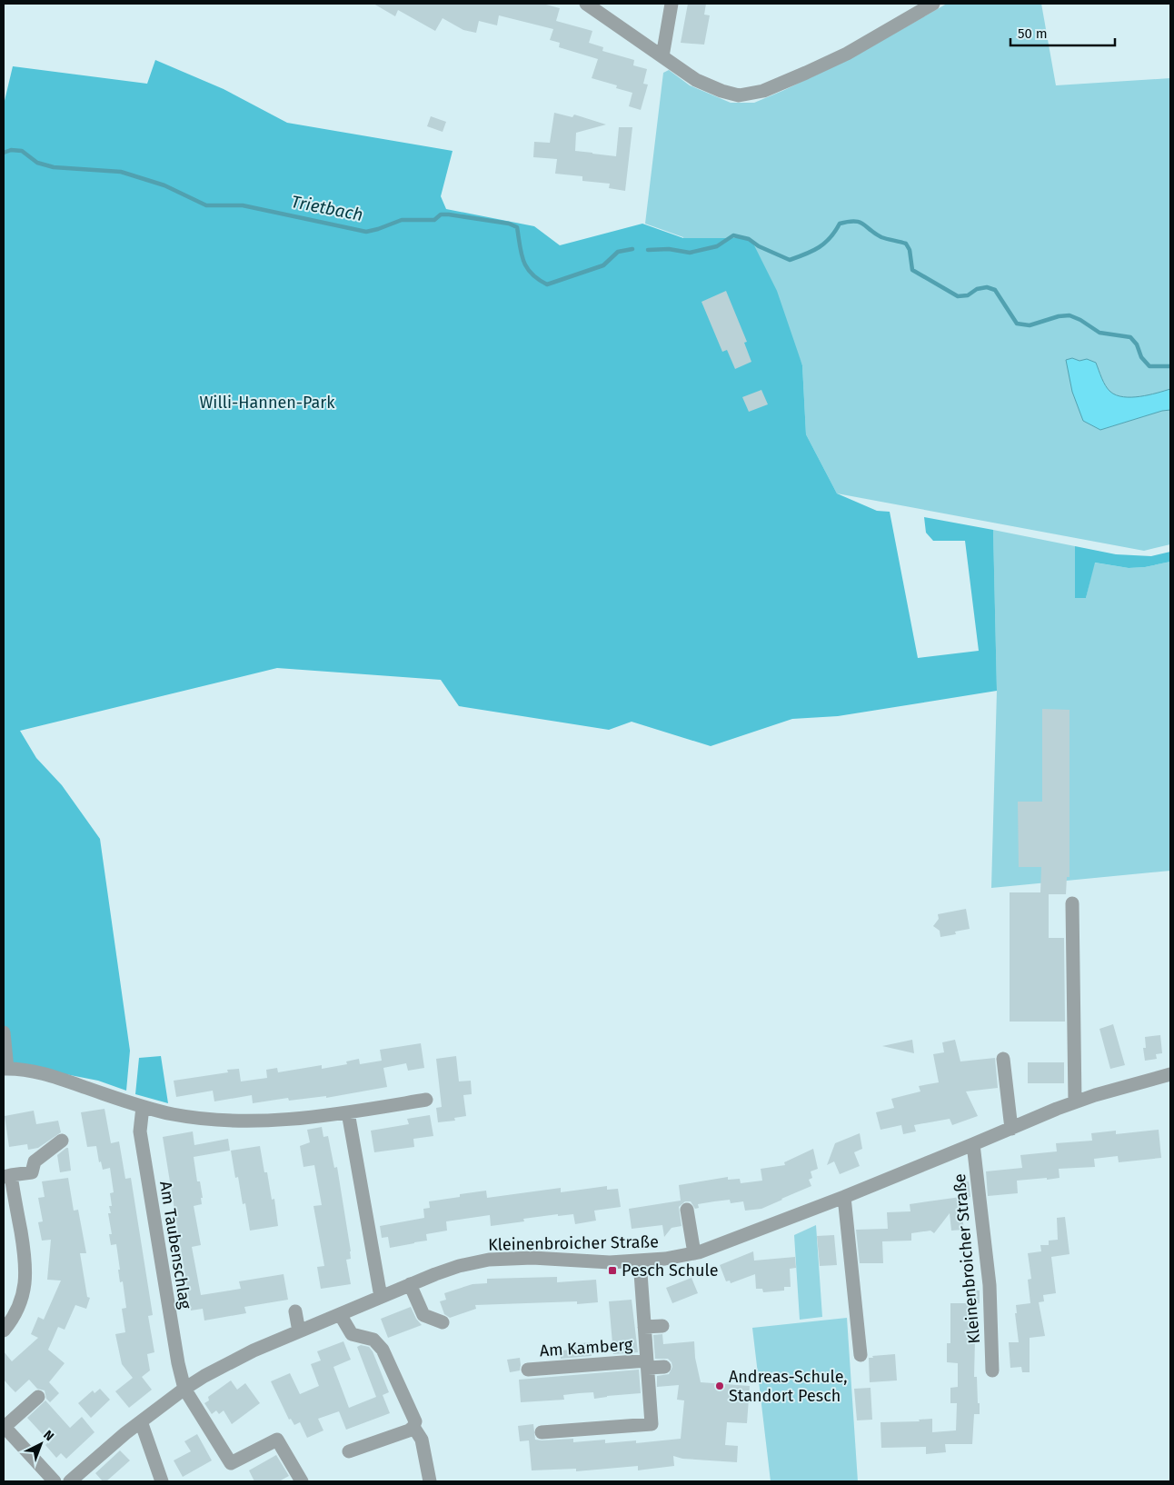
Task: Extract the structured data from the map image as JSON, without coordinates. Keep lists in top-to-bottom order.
{
  "streets": {
    "street": ["Kleinenbroicher Straße", "Am Taubenschlag", "Am Kamberg"]
  },
  "crossings": [
    ["Kleinenbroicher Straße", "Am Taubenschlag"],
    ["Kleinenbroicher Straße", "Am Kamberg"]
  ],
  "water": ["Trietbach"],
  "parks": ["Willi-Hannen-Park"],
  "places": {
    "transit": ["Pesch Schule"],
    "other": ["Andreas-Schule, Standort Pesch"]
  },
  "scale_bar": "50 m",
  "north": "top right"
}
